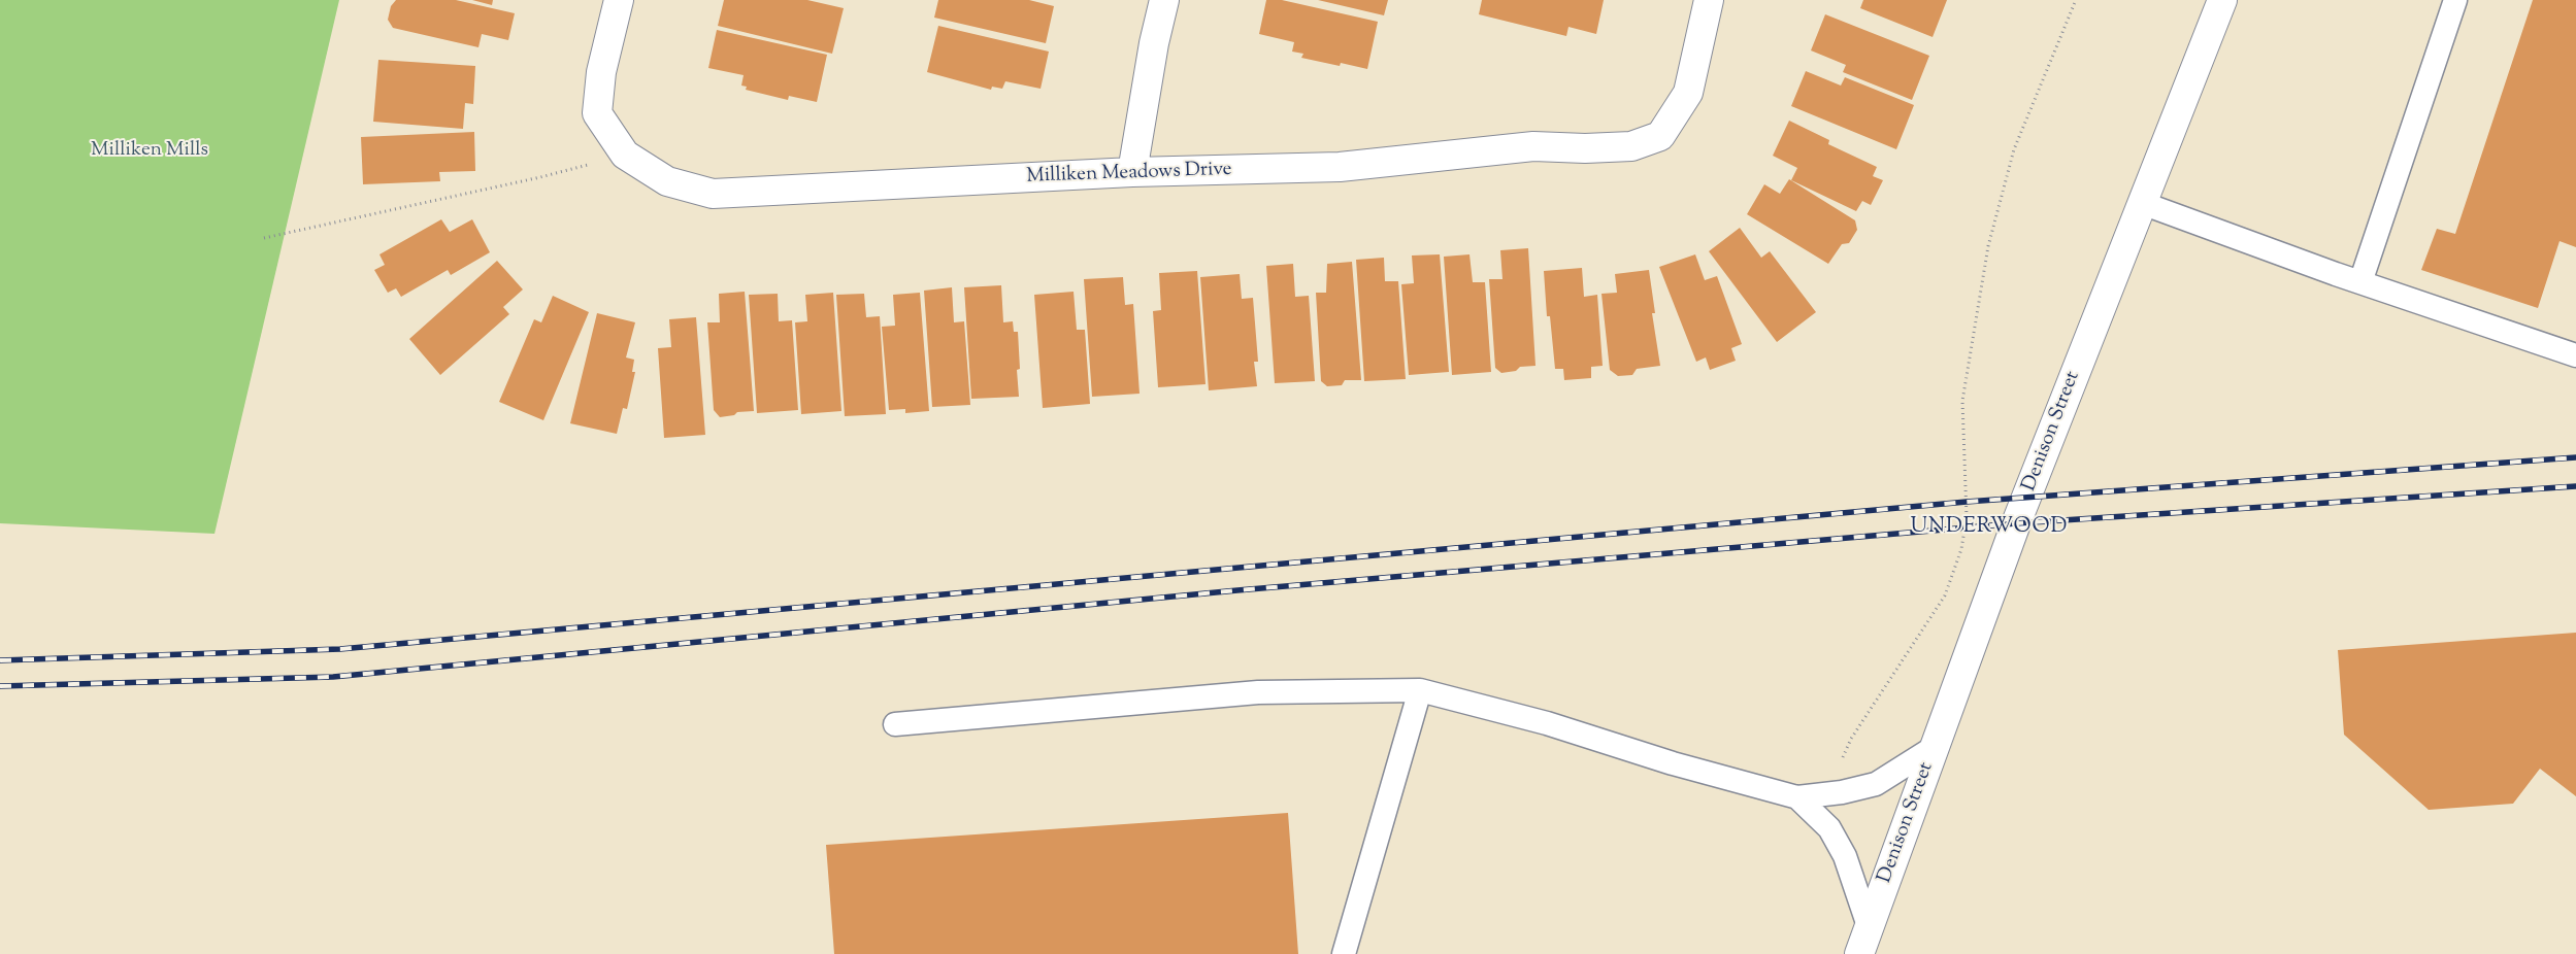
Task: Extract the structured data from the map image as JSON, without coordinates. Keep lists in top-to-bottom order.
{
  "streets": {
    "street": ["Milliken Meadows Drive", "Denison Street"]
  },
  "districts": ["UNDERWOOD"],
  "parks": ["Milliken Mills"]
}
